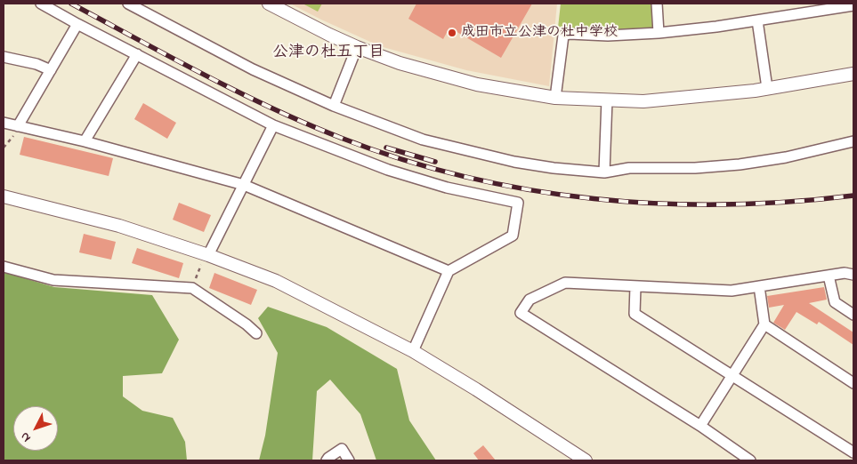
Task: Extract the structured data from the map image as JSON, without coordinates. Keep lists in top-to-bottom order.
{
  "districts": ["公津の杜五丁目"],
  "places": ["成田市立公津の杜中学校"],
  "north": "bottom left"
}
